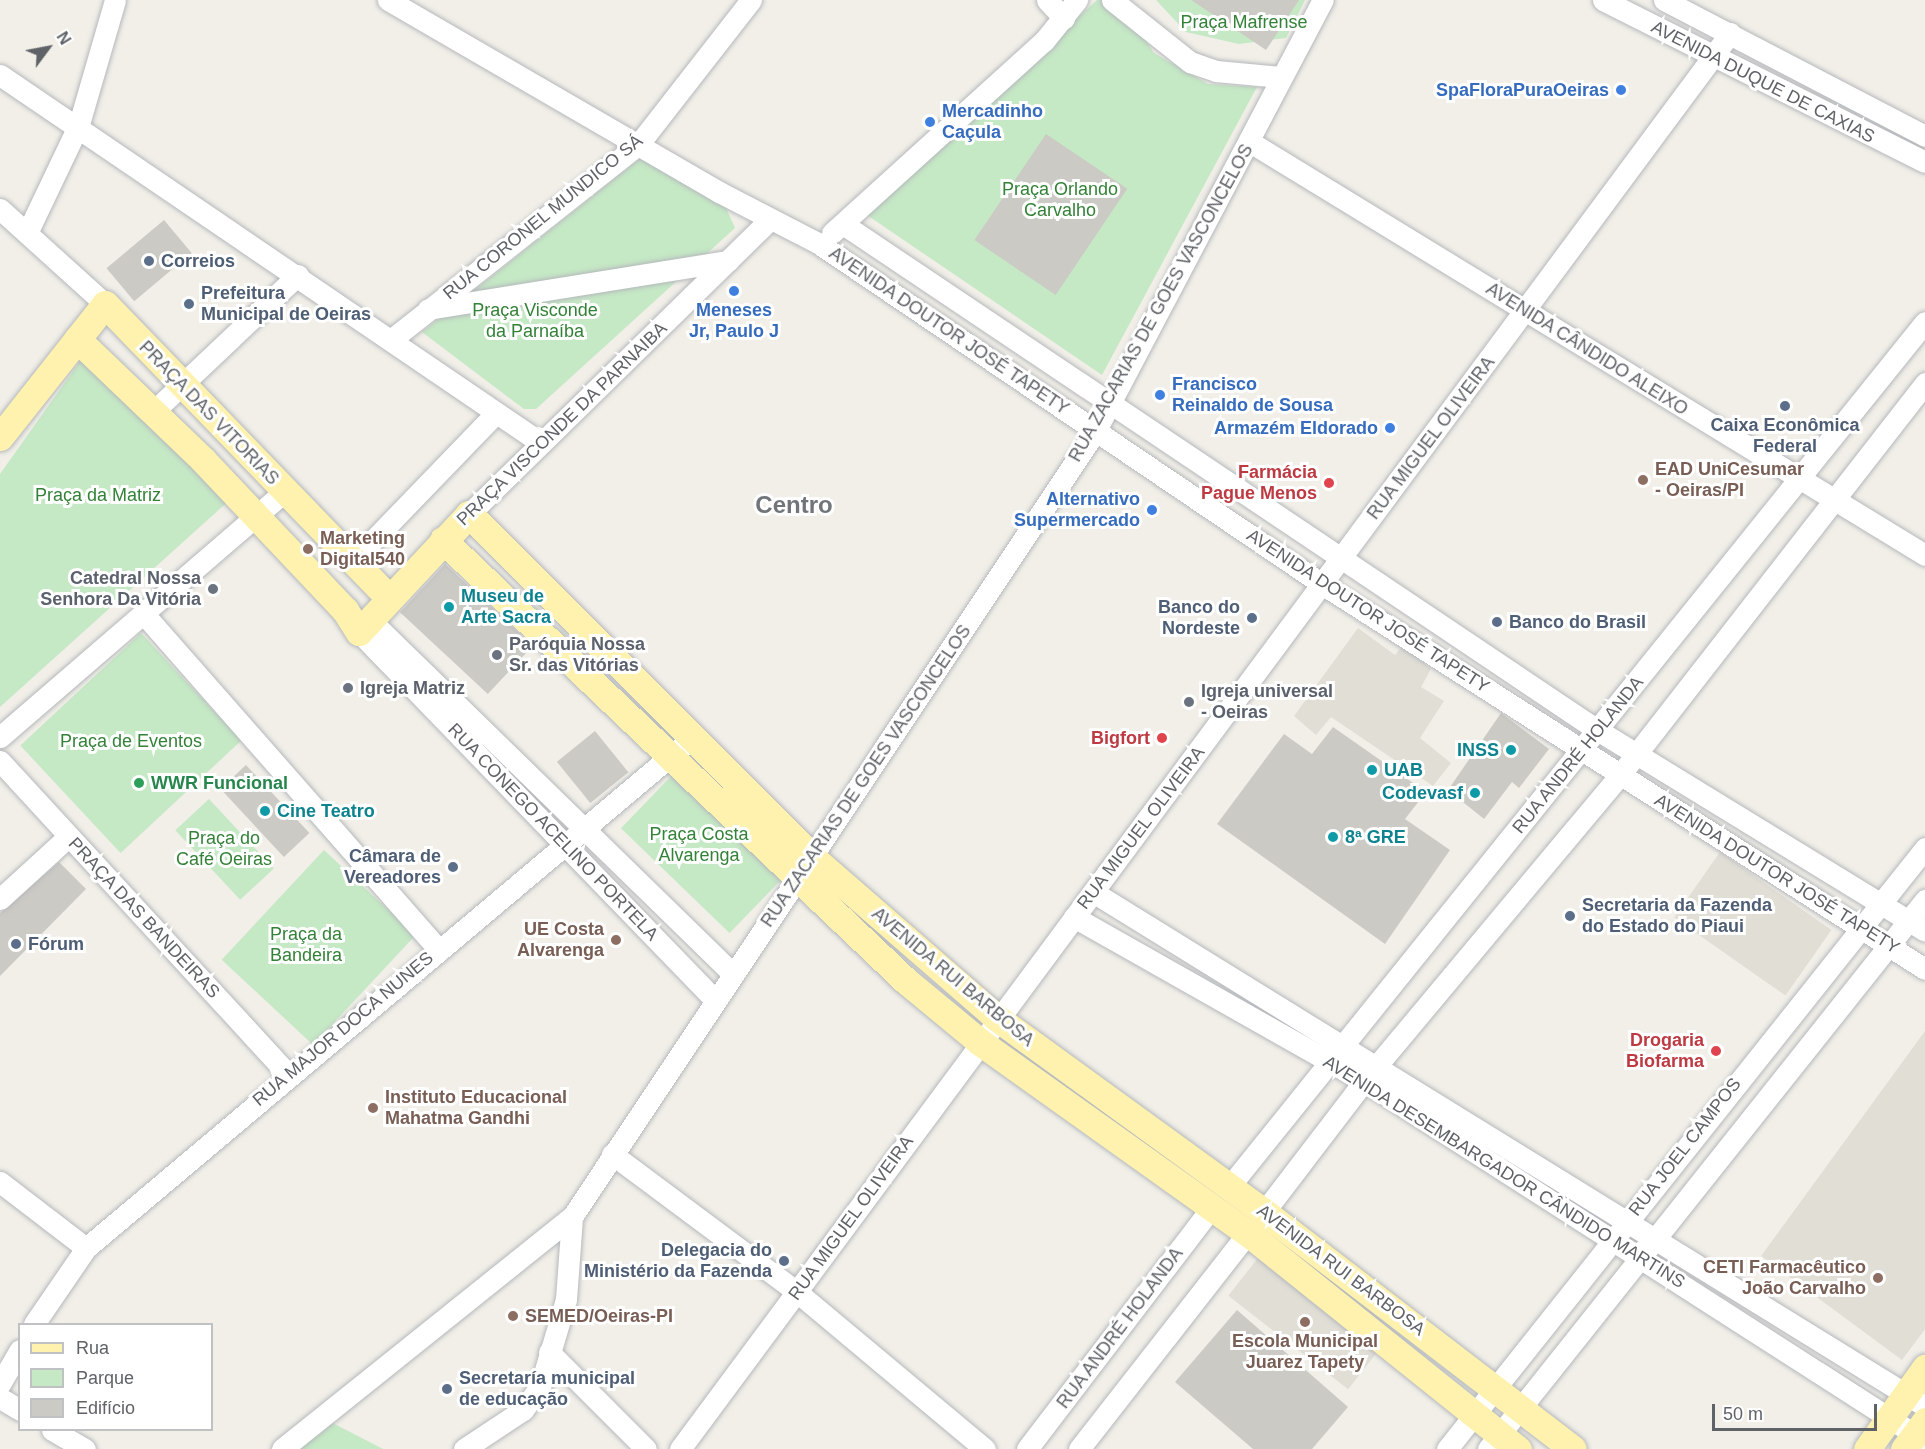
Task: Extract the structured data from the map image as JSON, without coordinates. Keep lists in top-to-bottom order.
{
  "streets": {
    "main road": [
      "PRAÇA DAS VITORIAS",
      "PRAÇA VISCONDE DA PARNAIBA",
      "RUA CONEGO ACELINO PORTELA",
      "AVENIDA RUI BARBOSA"
    ],
    "street": [
      "AVENIDA DUQUE DE CAXIAS",
      "RUA CORONEL MUNDICO SÁ",
      "RUA ZACARIAS DE GOES VASCONCELOS",
      "AVENIDA DOUTOR JOSÉ TAPETY",
      "AVENIDA CÂNDIDO ALEIXO",
      "RUA MIGUEL OLIVEIRA",
      "RUA ANDRÉ HOLANDA",
      "PRAÇA DAS BANDEIRAS",
      "RUA MAJOR DOCA NUNES",
      "RUA JOEL CAMPOS",
      "AVENIDA DESEMBARGADOR CÂNDIDO MARTINS"
    ]
  },
  "crossings": [
    ["AVENIDA DUQUE DE CAXIAS", "RUA MIGUEL OLIVEIRA"],
    ["RUA CORONEL MUNDICO SÁ", "AVENIDA DOUTOR JOSÉ TAPETY"],
    ["RUA ZACARIAS DE GOES VASCONCELOS", "AVENIDA DOUTOR JOSÉ TAPETY"],
    ["RUA ZACARIAS DE GOES VASCONCELOS", "AVENIDA CÂNDIDO ALEIXO"],
    ["RUA ZACARIAS DE GOES VASCONCELOS", "RUA CONEGO ACELINO PORTELA"],
    ["RUA ZACARIAS DE GOES VASCONCELOS", "AVENIDA RUI BARBOSA"],
    ["AVENIDA DOUTOR JOSÉ TAPETY", "PRAÇA VISCONDE DA PARNAIBA"],
    ["AVENIDA DOUTOR JOSÉ TAPETY", "RUA MIGUEL OLIVEIRA"],
    ["AVENIDA DOUTOR JOSÉ TAPETY", "RUA ANDRÉ HOLANDA"],
    ["AVENIDA DOUTOR JOSÉ TAPETY", "RUA JOEL CAMPOS"],
    ["AVENIDA CÂNDIDO ALEIXO", "RUA MIGUEL OLIVEIRA"],
    ["AVENIDA CÂNDIDO ALEIXO", "RUA ANDRÉ HOLANDA"],
    ["PRAÇA DAS VITORIAS", "PRAÇA VISCONDE DA PARNAIBA"],
    ["PRAÇA VISCONDE DA PARNAIBA", "RUA CONEGO ACELINO PORTELA"],
    ["PRAÇA VISCONDE DA PARNAIBA", "AVENIDA RUI BARBOSA"],
    ["RUA MIGUEL OLIVEIRA", "AVENIDA RUI BARBOSA"],
    ["RUA MIGUEL OLIVEIRA", "AVENIDA DESEMBARGADOR CÂNDIDO MARTINS"],
    ["RUA ANDRÉ HOLANDA", "AVENIDA RUI BARBOSA"],
    ["RUA ANDRÉ HOLANDA", "AVENIDA DESEMBARGADOR CÂNDIDO MARTINS"],
    ["RUA CONEGO ACELINO PORTELA", "RUA MAJOR DOCA NUNES"],
    ["PRAÇA DAS BANDEIRAS", "RUA MAJOR DOCA NUNES"],
    ["AVENIDA RUI BARBOSA", "RUA MAJOR DOCA NUNES"],
    ["AVENIDA RUI BARBOSA", "RUA JOEL CAMPOS"],
    ["RUA JOEL CAMPOS", "AVENIDA DESEMBARGADOR CÂNDIDO MARTINS"]
  ],
  "districts": ["Centro"],
  "parks": [
    "Praça Mafrense",
    "Praça Orlando Carvalho",
    "Praça Visconde da Parnaíba",
    "Praça da Matriz",
    "Praça de Eventos",
    "Praça Costa Alvarenga",
    "Praça do Café Oeiras",
    "Praça da Bandeira"
  ],
  "places": [
    "SpaFloraPuraOeiras",
    "Mercadinho Caçula",
    "Correios",
    "Meneses Jr, Paulo J",
    "Prefeitura Municipal de Oeiras",
    "Francisco Reinaldo de Sousa",
    "Caixa Econômica Federal",
    "Armazém Eldorado",
    "EAD UniCesumar - Oeiras/PI",
    "Farmácia Pague Menos",
    "Alternativo Supermercado",
    "Marketing Digital540",
    "Catedral Nossa Senhora Da Vitória",
    "Museu de Arte Sacra",
    "Banco do Nordeste",
    "Banco do Brasil",
    "Paróquia Nossa Sr. das Vitórias",
    "Igreja Matriz",
    "Igreja universal - Oeiras",
    "Bigfort",
    "INSS",
    "UAB",
    "WWR Funcional",
    "Codevasf",
    "Cine Teatro",
    "8ª GRE",
    "Câmara de Vereadores",
    "Secretaria da Fazenda do Estado do Piaui",
    "UE Costa Alvarenga",
    "Fórum",
    "Drogaria Biofarma",
    "Instituto Educacional Mahatma Gandhi",
    "Delegacia do Ministério da Fazenda",
    "CETI Farmacêutico João Carvalho",
    "SEMED/Oeiras-PI",
    "Escola Municipal Juarez Tapety",
    "Secretaría municipal de educação"
  ],
  "legend": ["Rua", "Parque", "Edifício"],
  "scale_bar": "50 m",
  "north": "top right"
}
